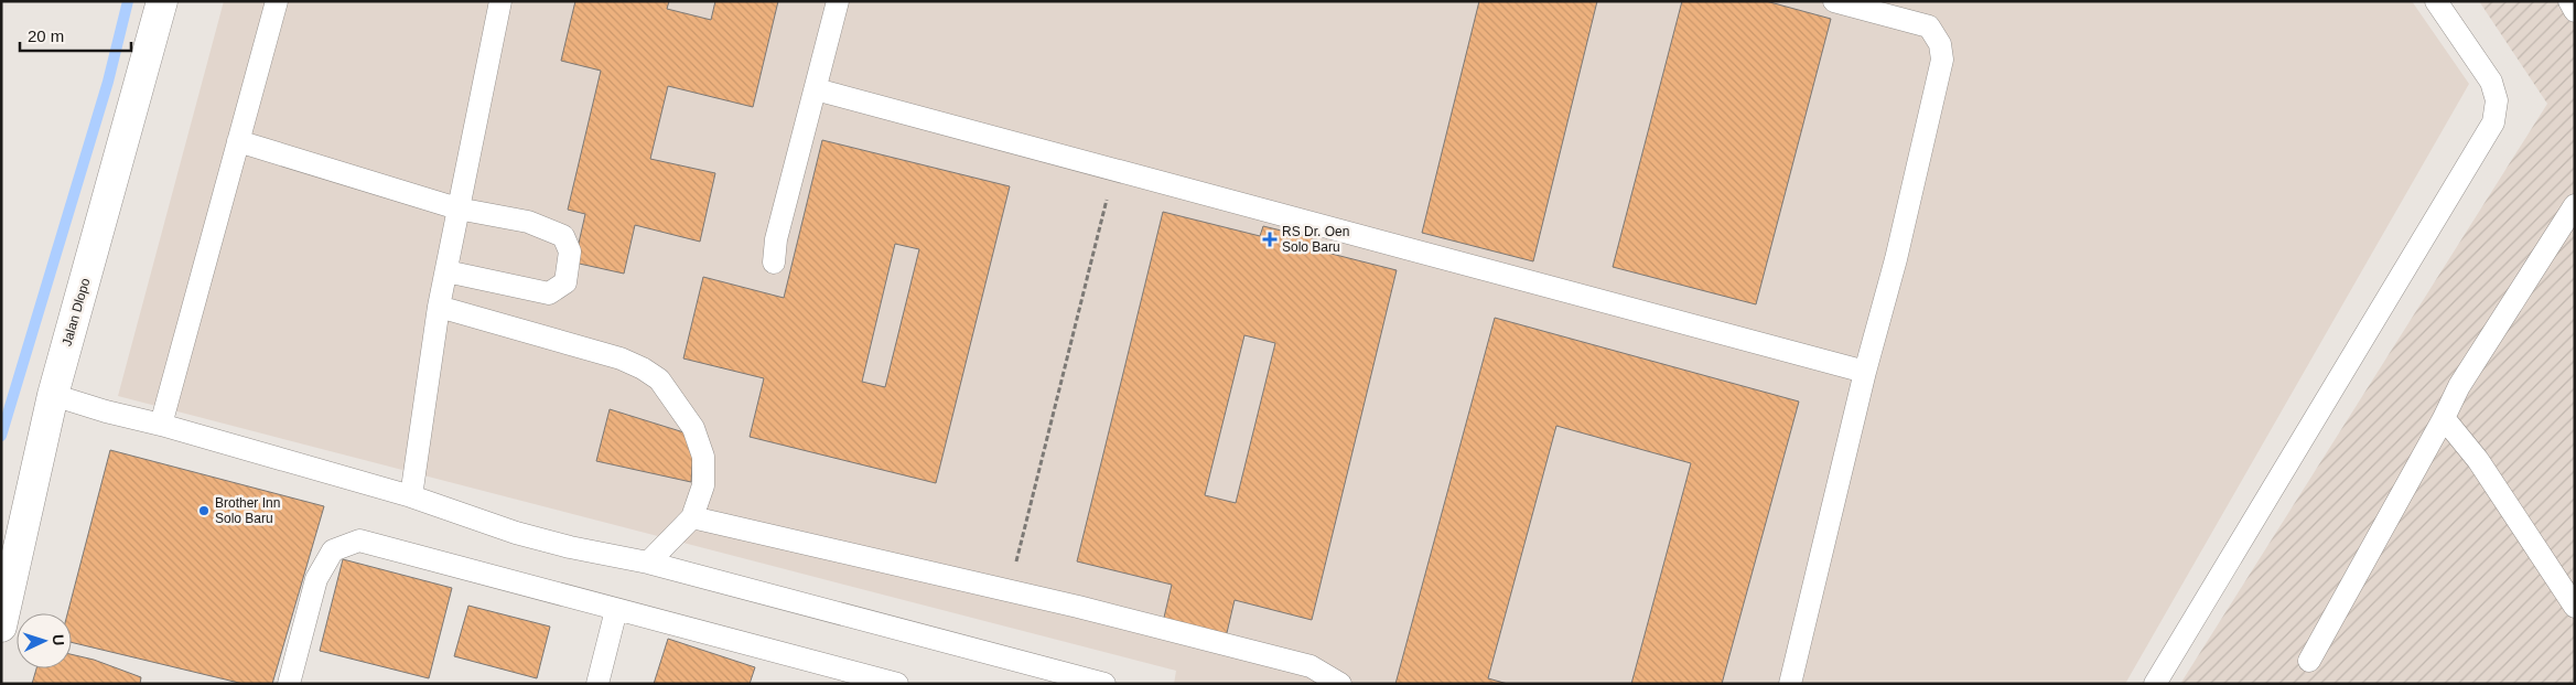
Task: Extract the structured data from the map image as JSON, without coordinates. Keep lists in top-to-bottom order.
{
  "streets": {
    "street": ["Jalan Dlopo"]
  },
  "places": {
    "health": ["RS Dr. Oen Solo Baru"],
    "other": ["Brother Inn Solo Baru"]
  },
  "scale_bar": "20 m",
  "north": "right"
}
